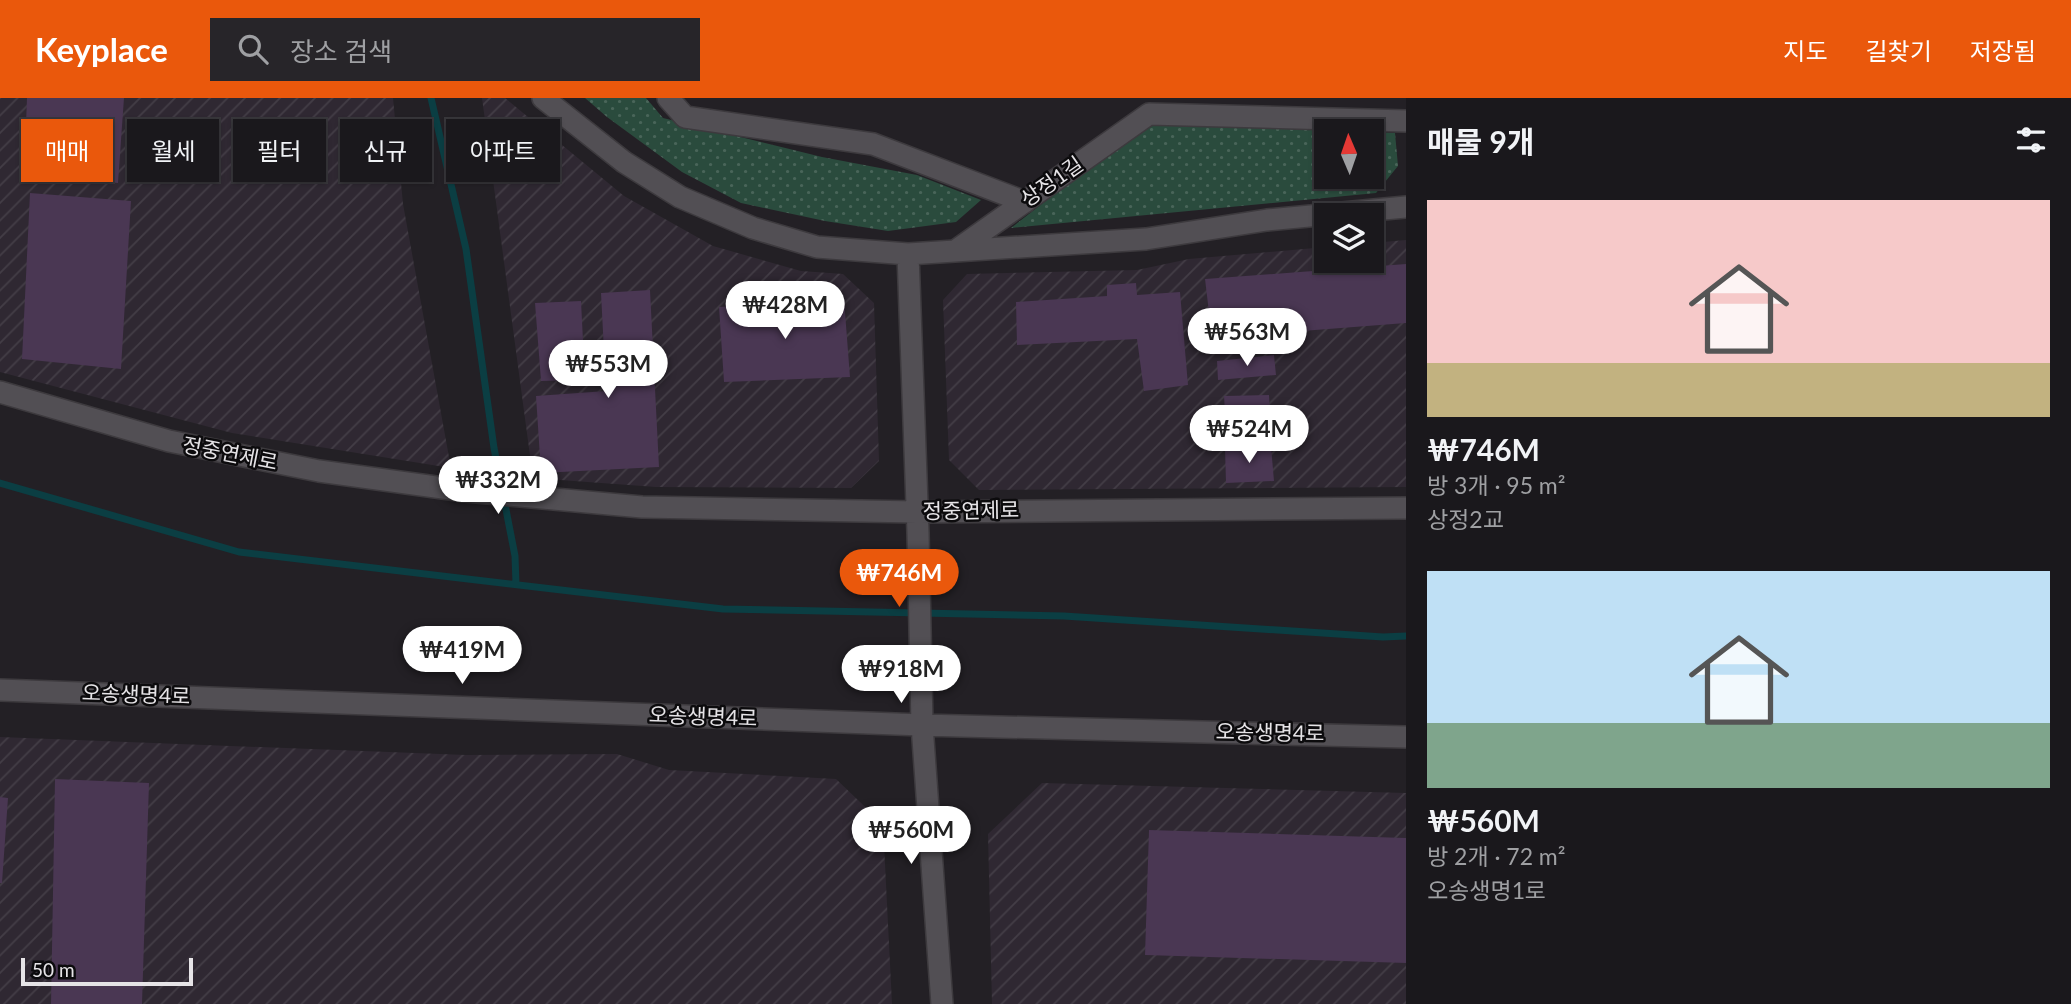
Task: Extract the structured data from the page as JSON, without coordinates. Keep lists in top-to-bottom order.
{
  "streets": {
    "street": ["상정1길", "정중연제로", "오송생명4로"]
  },
  "scale_bar": "50 m",
  "north": "top",
  "page": {
    "header": "Keyplace",
    "search": "장소 검색",
    "nav": ["지도", "길찾기", "저장됨"],
    "heading": "매물 9개",
    "chip": [
      "매매",
      "월세",
      "필터",
      "신규",
      "아파트"
    ],
    "list": [
      {
        "name": "₩746M",
        "note": "방 3개 · 95 m² · 상정2교"
      },
      {
        "name": "₩560M",
        "note": "방 2개 · 72 m² · 오송생명1로"
      }
    ],
    "price": [
      "₩428M",
      "₩563M",
      "₩553M",
      "₩524M",
      "₩332M",
      "₩746M",
      "₩419M",
      "₩918M",
      "₩560M"
    ],
    "scale": "50 m"
  }
}
